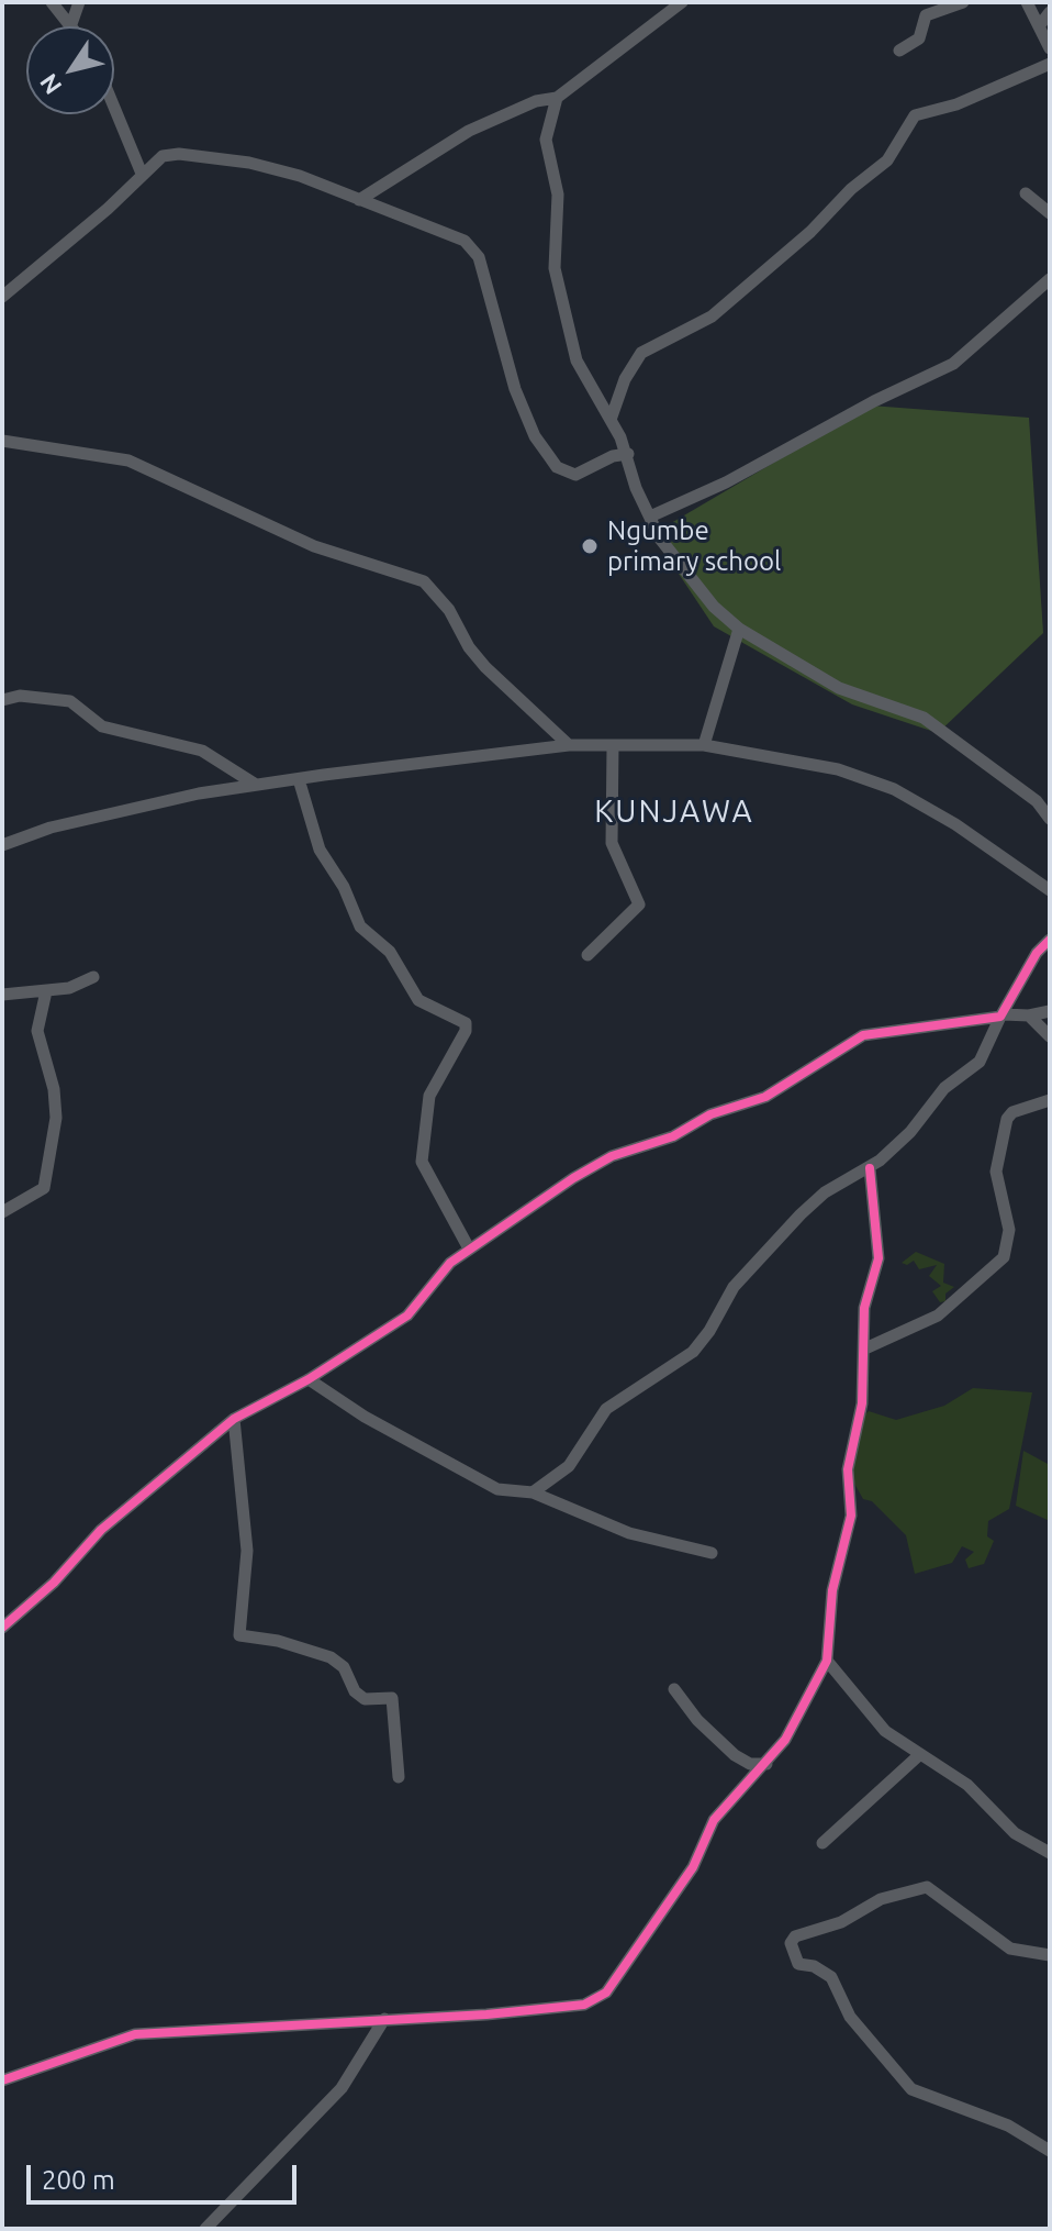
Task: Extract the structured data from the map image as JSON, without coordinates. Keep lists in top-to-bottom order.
{
  "districts": ["KUNJAWA"],
  "places": ["Ngumbe primary school"],
  "scale_bar": "200 m",
  "north": "bottom left"
}
